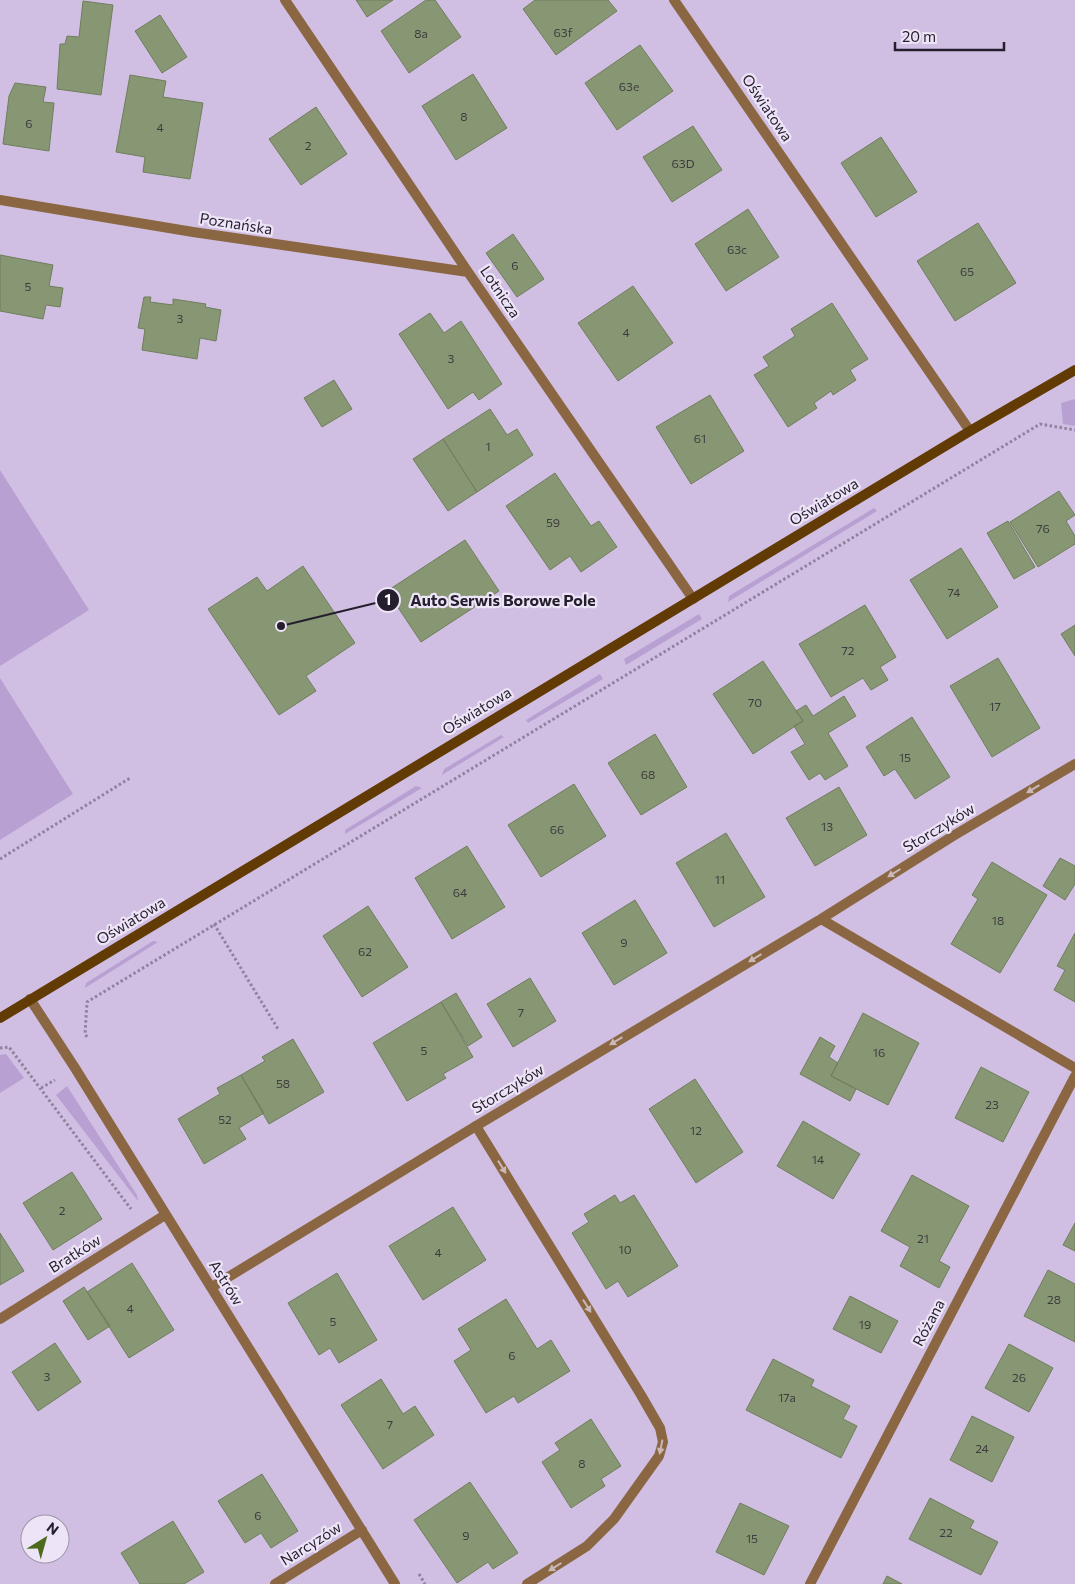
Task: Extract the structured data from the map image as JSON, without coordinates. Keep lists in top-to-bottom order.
{
  "streets": {
    "street": [
      "Oświatowa",
      "Poznańska",
      "Lotnicza",
      "Storczyków",
      "Bratków",
      "Astrów",
      "Różana",
      "Narcyzów"
    ]
  },
  "crossings": [
    ["Oświatowa", "Lotnicza"],
    ["Oświatowa", "Astrów"],
    ["Poznańska", "Lotnicza"],
    ["Storczyków", "Astrów"],
    ["Bratków", "Astrów"],
    ["Astrów", "Narcyzów"]
  ],
  "one_way": ["Storczyków"],
  "places": ["Auto Serwis Borowe Pole"],
  "house_numbers": [
    "63f",
    "8a",
    "63e",
    "8",
    "6",
    "4",
    "2",
    "63D",
    "63c",
    "6",
    "65",
    "5",
    "3",
    "4",
    "3",
    "61",
    "1",
    "59",
    "76",
    "74",
    "72",
    "70",
    "17",
    "15",
    "68",
    "13",
    "66",
    "11",
    "64",
    "18",
    "9",
    "62",
    "7",
    "5",
    "16",
    "58",
    "23",
    "52",
    "12",
    "14",
    "2",
    "21",
    "10",
    "4",
    "28",
    "4",
    "5",
    "19",
    "6",
    "3",
    "26",
    "17a",
    "7",
    "24",
    "8",
    "6",
    "22",
    "9",
    "15"
  ],
  "scale_bar": "20 m",
  "north": "top right"
}
